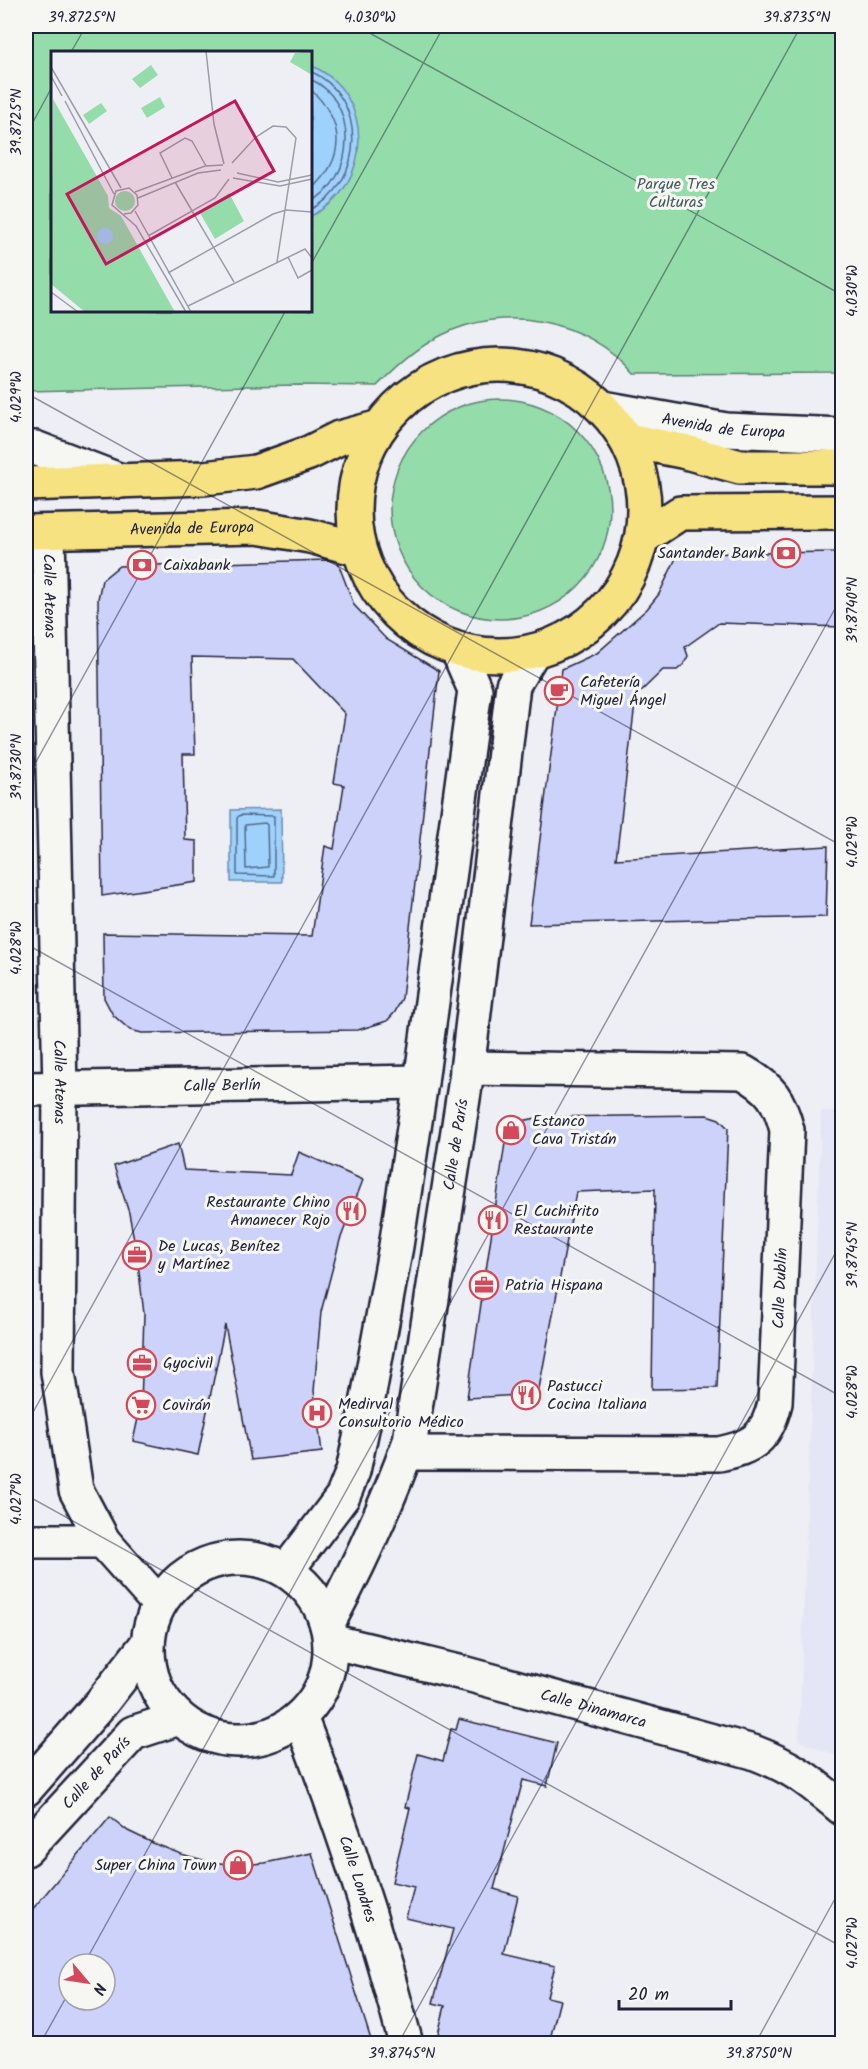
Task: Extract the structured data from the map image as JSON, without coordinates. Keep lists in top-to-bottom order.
{
  "streets": {
    "main road": ["Avenida de Europa"],
    "street": [
      "Calle Atenas",
      "Calle Berlín",
      "Calle de París",
      "Calle Dublín",
      "Calle Dinamarca",
      "Calle Londres"
    ]
  },
  "crossings": [
    ["Avenida de Europa", "Calle Atenas"],
    ["Avenida de Europa", "Calle de París"],
    ["Calle Atenas", "Calle Berlín"],
    ["Calle Atenas", "Calle de París"],
    ["Calle Atenas", "Calle Dinamarca"],
    ["Calle Atenas", "Calle Londres"],
    ["Calle de París", "Calle Dublín"],
    ["Calle de París", "Calle Dinamarca"],
    ["Calle de París", "Calle Londres"],
    ["Calle Dinamarca", "Calle Londres"]
  ],
  "parks": ["Parque Tres Culturas"],
  "places": {
    "bank": ["Santander Bank", "Caixabank"],
    "cafe": ["Cafetería Miguel Ángel"],
    "shop": ["Estanco Cava Tristán", "Super China Town"],
    "restaurant": ["Restaurante Chino Amanecer Rojo", "El Cuchifrito Restaurante", "Pastucci Cocina Italiana"],
    "office": ["De Lucas, Benítez y Martínez", "Patria Hispana", "Gyocivil"],
    "supermarket": ["Covirán"],
    "hospital": ["Medirval Consultorio Médico"]
  },
  "scale_bar": "20 m",
  "north": "bottom right",
  "coordinates": [
    "39.8725°N",
    "4.030°W",
    "39.8735°N",
    "4.029°W",
    "39.8740°N",
    "39.8730°N",
    "4.028°W",
    "39.8745°N",
    "4.027°W",
    "39.8750°N"
  ]
}
